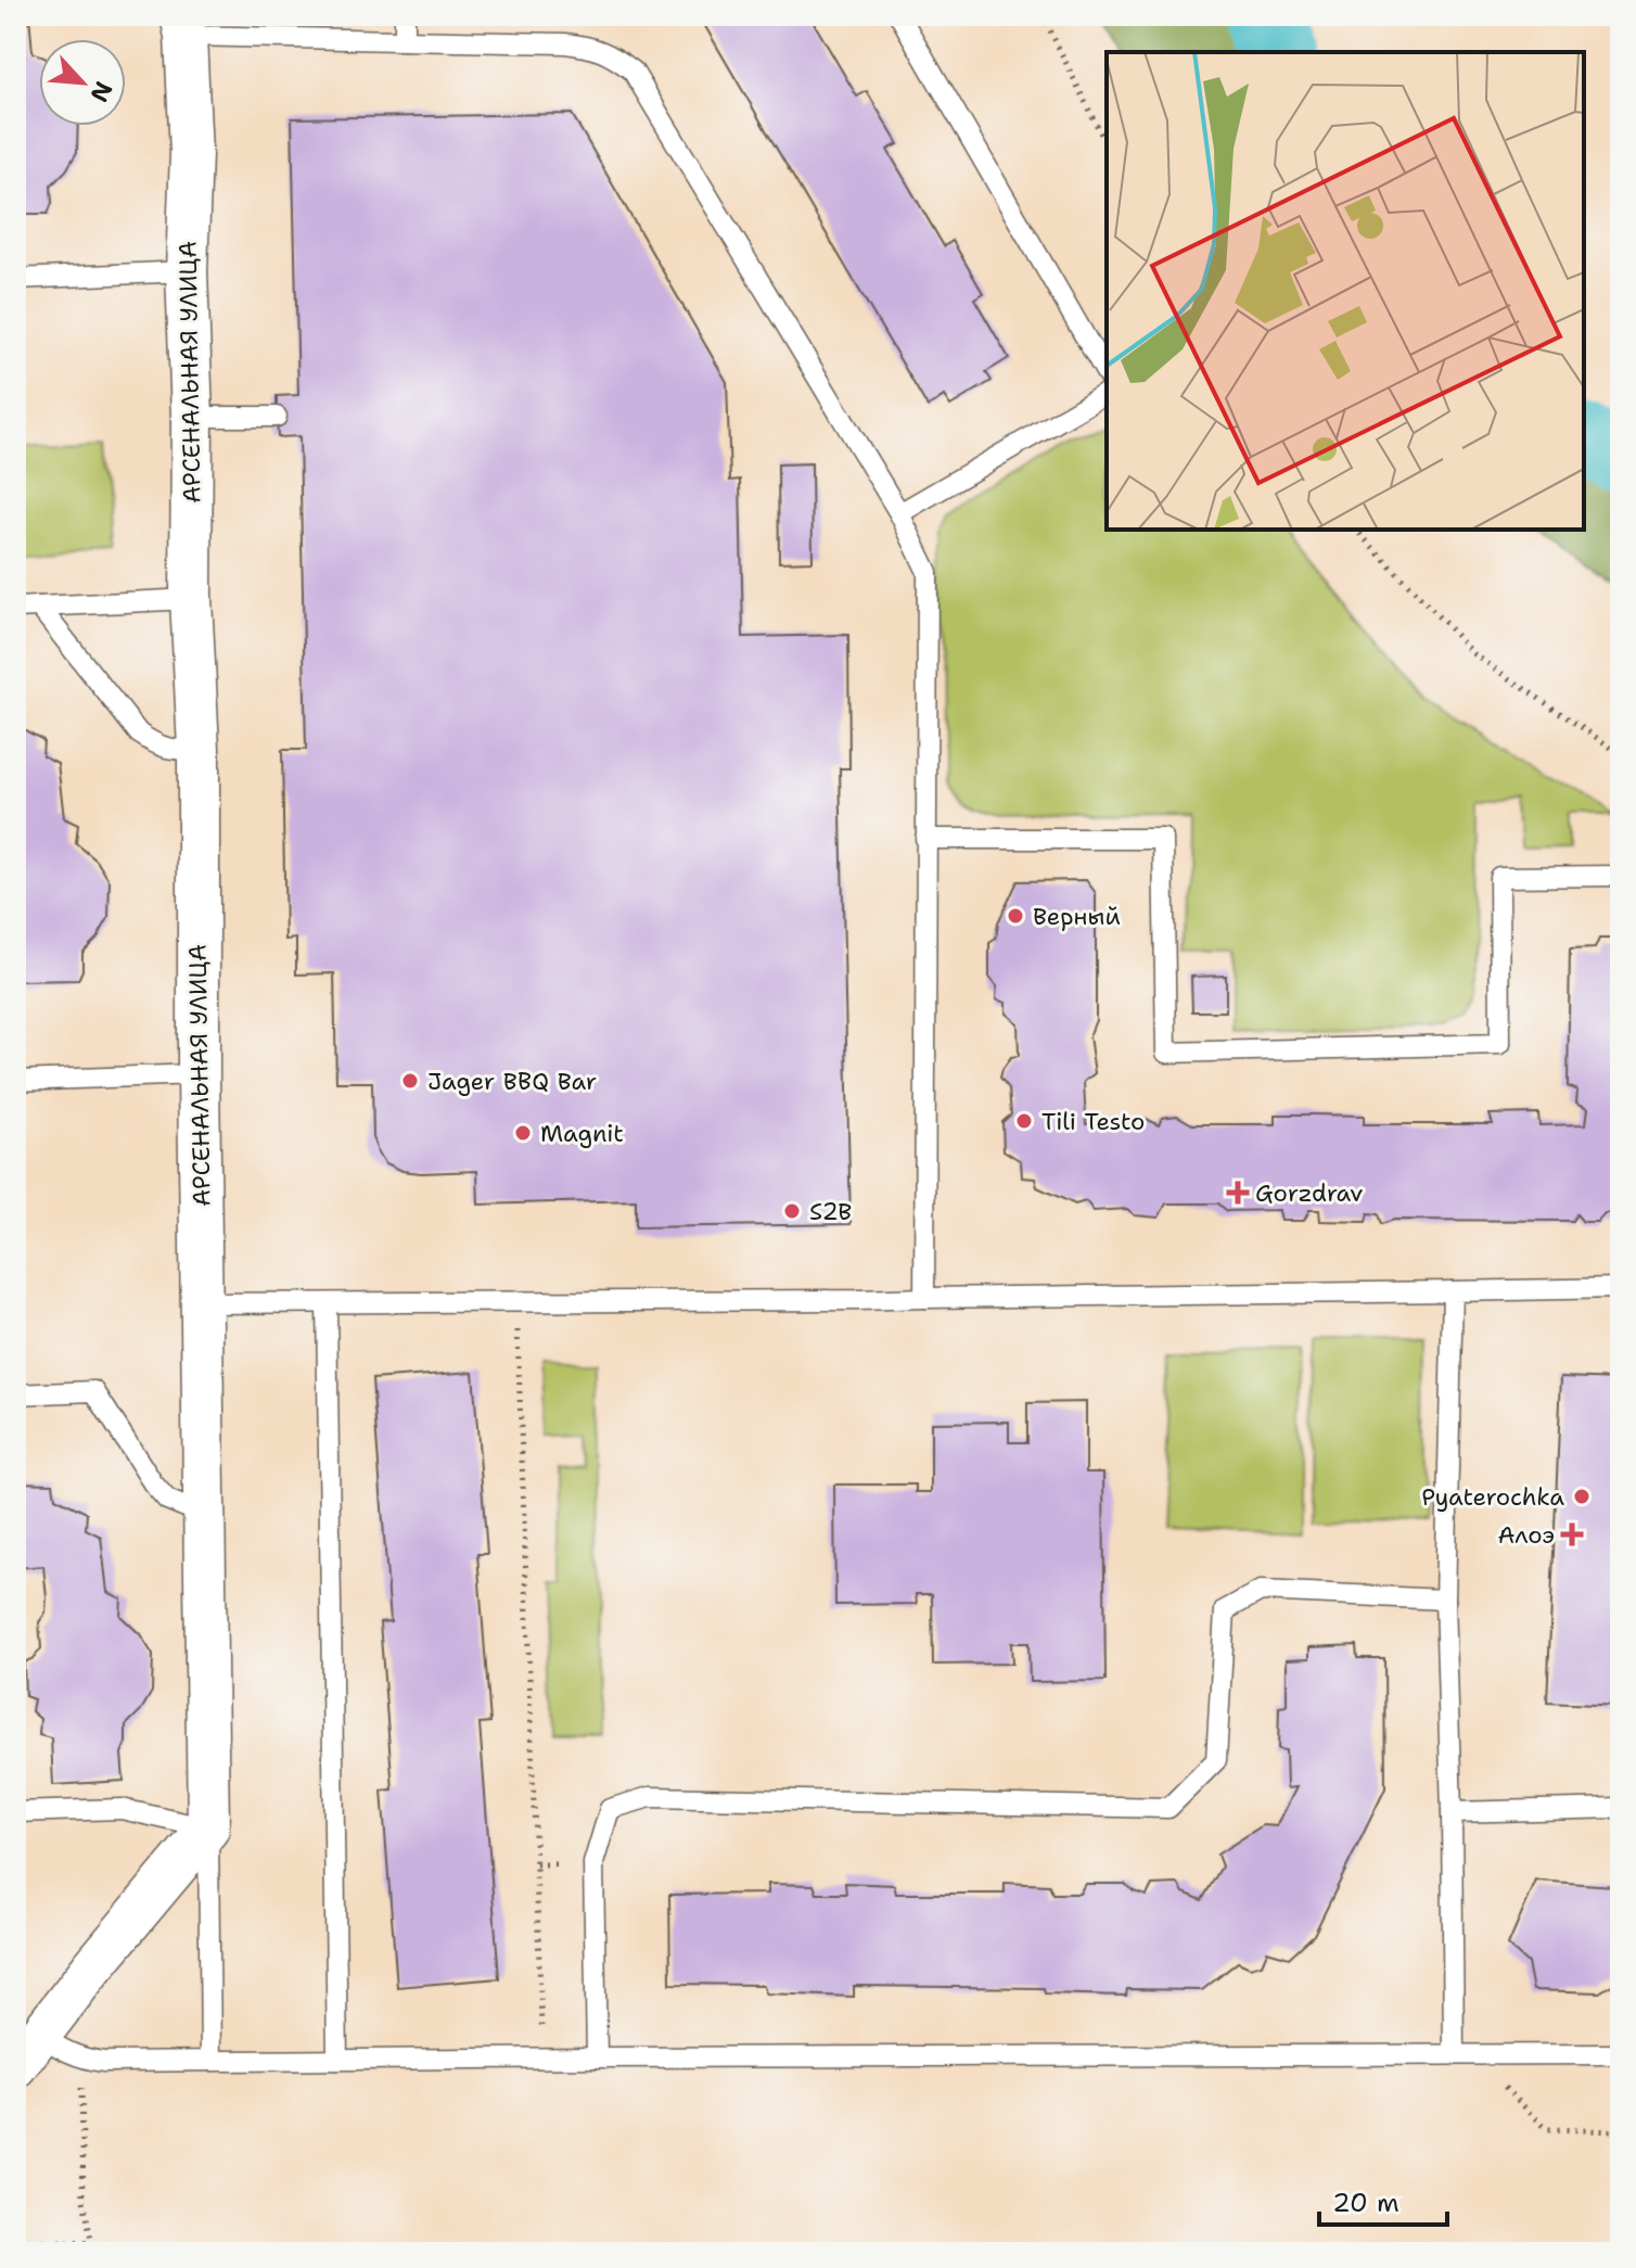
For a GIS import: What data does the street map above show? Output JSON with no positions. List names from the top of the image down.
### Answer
{
  "streets": {
    "street": ["АРСЕНАЛЬНАЯ УЛИЦА"]
  },
  "places": {
    "other": [
      "Верный",
      "Jager BBQ Bar",
      "Tili Testo",
      "Magnit",
      "S2B",
      "Pyaterochka"
    ],
    "health": ["Gorzdrav", "Алоэ"]
  },
  "scale_bar": "20 m",
  "north": "bottom right"
}
